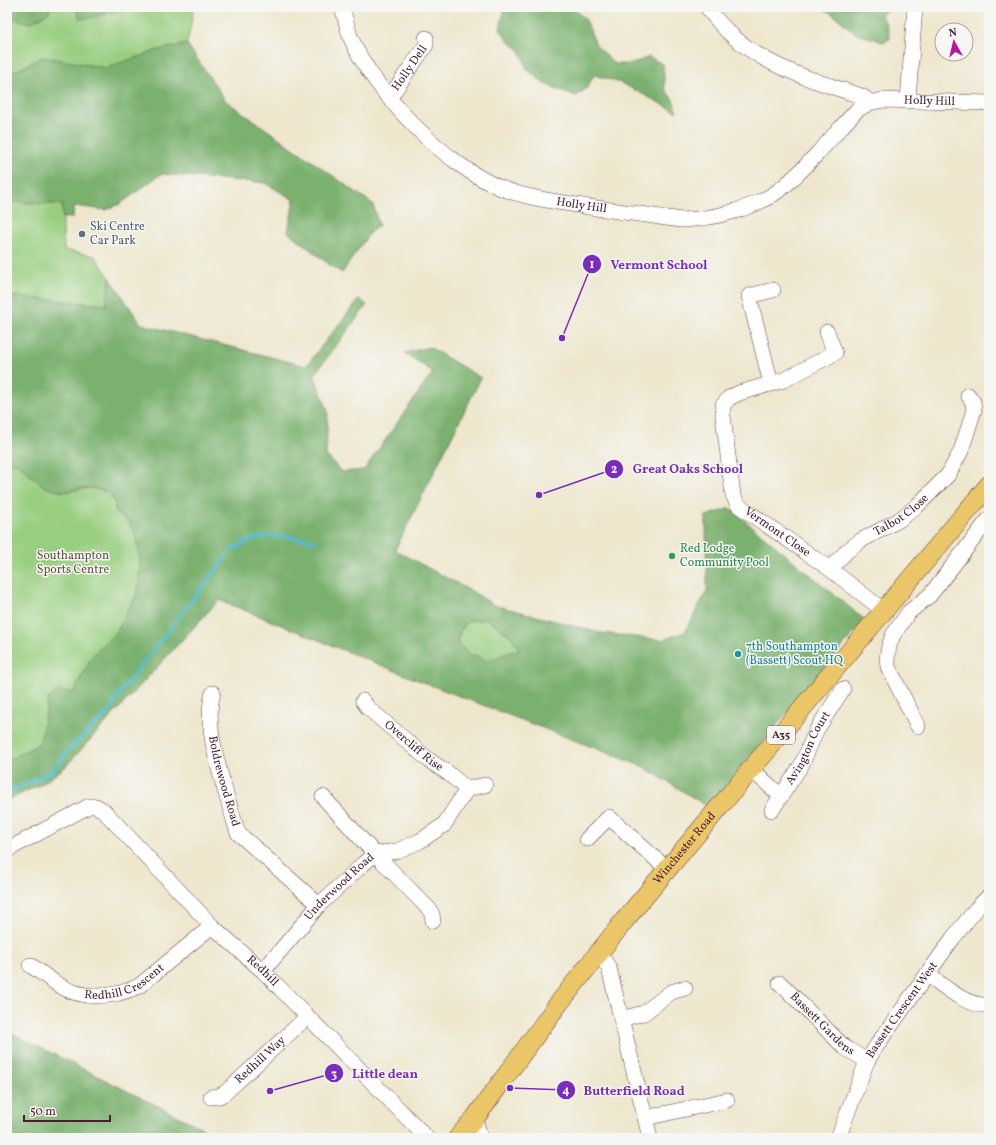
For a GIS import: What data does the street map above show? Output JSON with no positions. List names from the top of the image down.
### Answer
{
  "streets": {
    "main road": ["A35", "Winchester Road"],
    "street": [
      "Holly Dell",
      "Holly Hill",
      "Talbot Close",
      "Vermont Close",
      "Overcliff Rise",
      "Avington Court",
      "Boldrewood Road",
      "Underwood Road",
      "Redhill",
      "Redhill Crescent",
      "Bassett Crescent West",
      "Bassett Gardens",
      "Redhill Way"
    ]
  },
  "crossings": [
    ["Holly Dell", "Holly Hill"],
    ["Talbot Close", "Vermont Close"],
    ["Vermont Close", "Winchester Road"],
    ["Overcliff Rise", "Underwood Road"],
    ["Avington Court", "Winchester Road"],
    ["Boldrewood Road", "Underwood Road"],
    ["Underwood Road", "Redhill"],
    ["Redhill", "Redhill Crescent"],
    ["Redhill", "Redhill Way"],
    ["Bassett Crescent West", "Bassett Gardens"]
  ],
  "parks": ["Southampton Sports Centre"],
  "places": [
    "Ski Centre Car Park",
    "Vermont School",
    "Great Oaks School",
    "Red Lodge Community Pool",
    "7th Southampton (Bassett) Scout HQ",
    "Butterfield Road",
    "Little dean"
  ],
  "scale_bar": "50 m",
  "north": "top"
}
